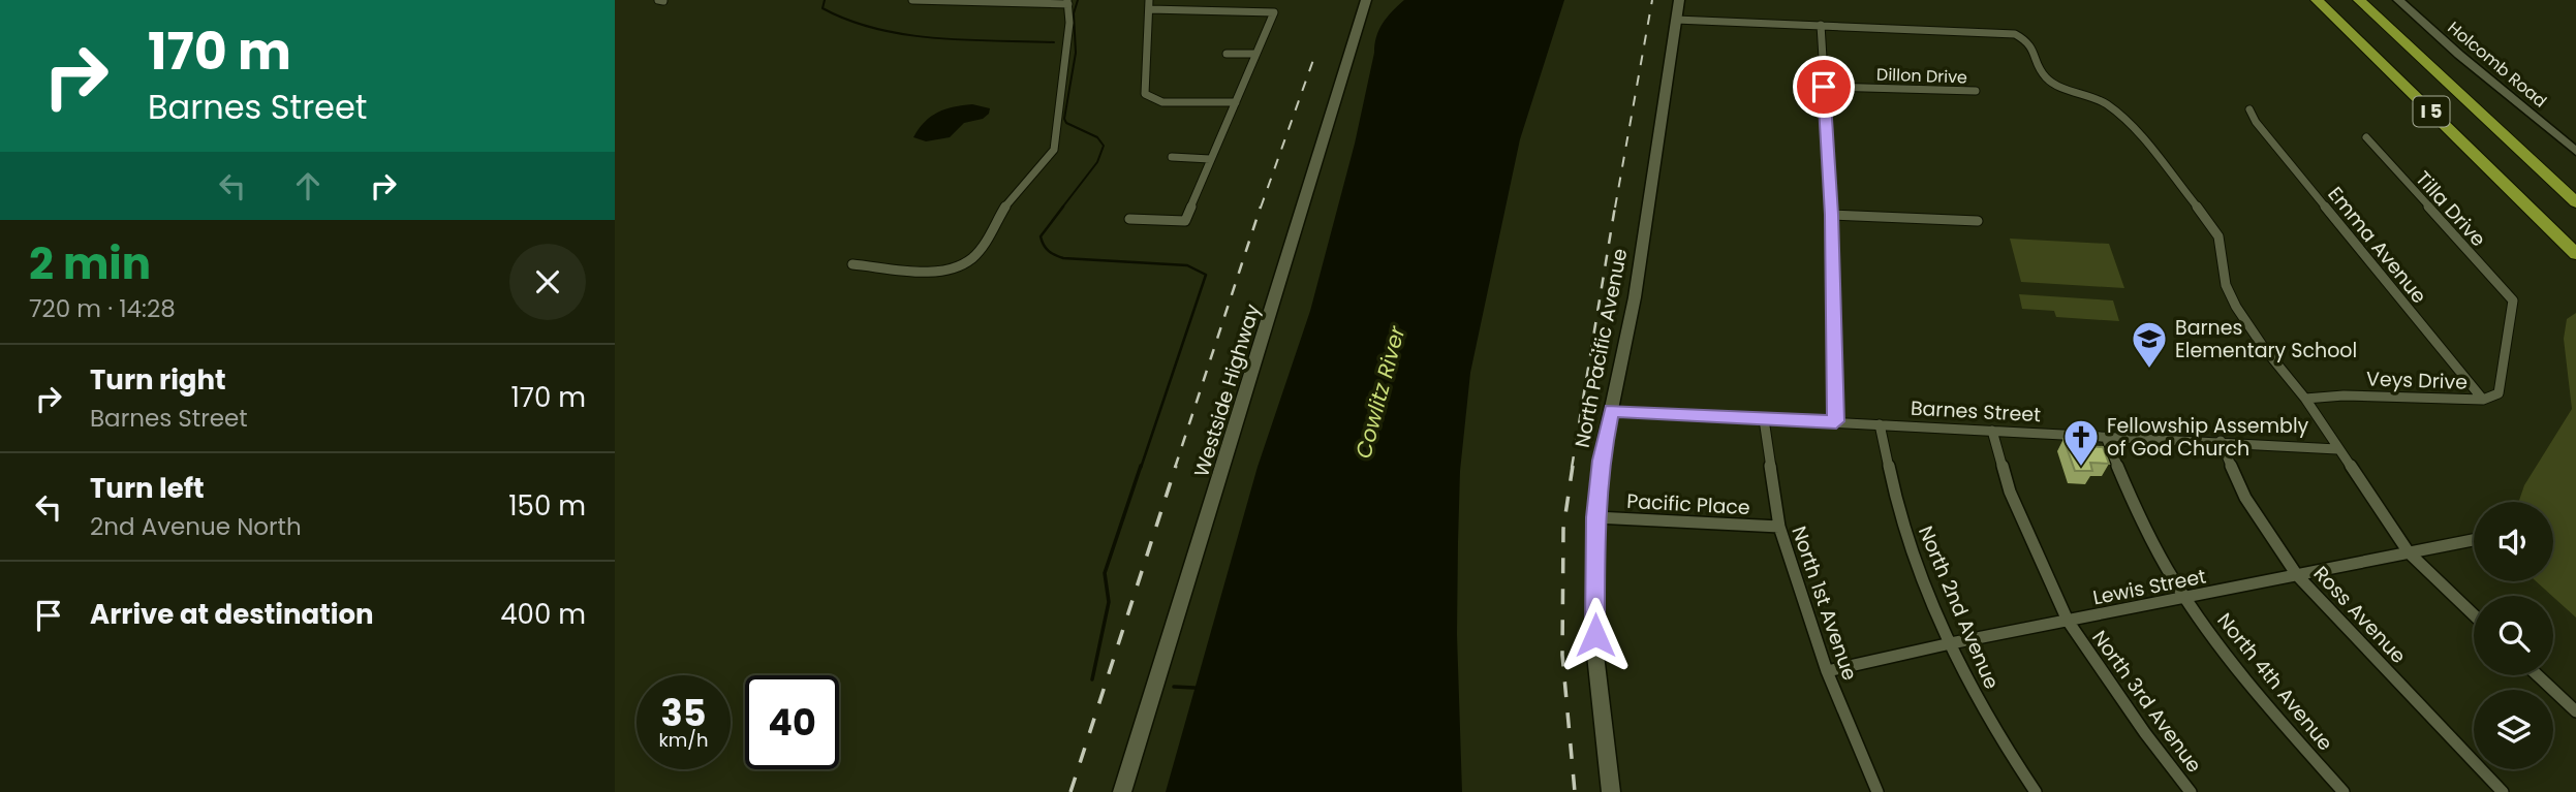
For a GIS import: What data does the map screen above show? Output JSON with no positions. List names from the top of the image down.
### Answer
{
  "streets": {
    "highway": ["I 5"],
    "street": [
      "Holcomb Road",
      "Dillon Drive",
      "Tilla Drive",
      "Emma Avenue",
      "North Pacific Avenue",
      "Veys Drive",
      "Westside Highway",
      "Barnes Street",
      "Pacific Place",
      "Lewis Street",
      "North 1st Avenue",
      "North 2nd Avenue",
      "Ross Avenue",
      "North 4th Avenue",
      "North 3rd Avenue"
    ]
  },
  "crossings": [
    ["Tilla Drive", "Veys Drive"],
    ["Emma Avenue", "Veys Drive"],
    ["North Pacific Avenue", "Barnes Street"],
    ["North Pacific Avenue", "Pacific Place"],
    ["Barnes Street", "North 1st Avenue"],
    ["Barnes Street", "North 2nd Avenue"],
    ["Barnes Street", "Ross Avenue"],
    ["Barnes Street", "North 4th Avenue"],
    ["Barnes Street", "North 3rd Avenue"],
    ["Pacific Place", "North 1st Avenue"],
    ["Lewis Street", "North 1st Avenue"],
    ["Lewis Street", "North 2nd Avenue"],
    ["Lewis Street", "Ross Avenue"],
    ["Lewis Street", "North 4th Avenue"],
    ["Lewis Street", "North 3rd Avenue"]
  ],
  "water": ["Cowlitz River"],
  "places": {
    "school or university": ["Barnes Elementary School"],
    "church": ["Fellowship Assembly of God Church"]
  },
  "page": {
    "turn": ["170 m", "Barnes Street"],
    "heading": ["2 min", "720 m · 14:28"],
    "list": [
      {
        "name": "Turn right",
        "note": "Barnes Street",
        "value": "170 m"
      },
      {
        "name": "Turn left",
        "note": "2nd Avenue North",
        "value": "150 m"
      },
      {
        "name": "Arrive at destination",
        "value": "400 m"
      }
    ],
    "speed": "35 km/h",
    "limit": "40"
  }
}
